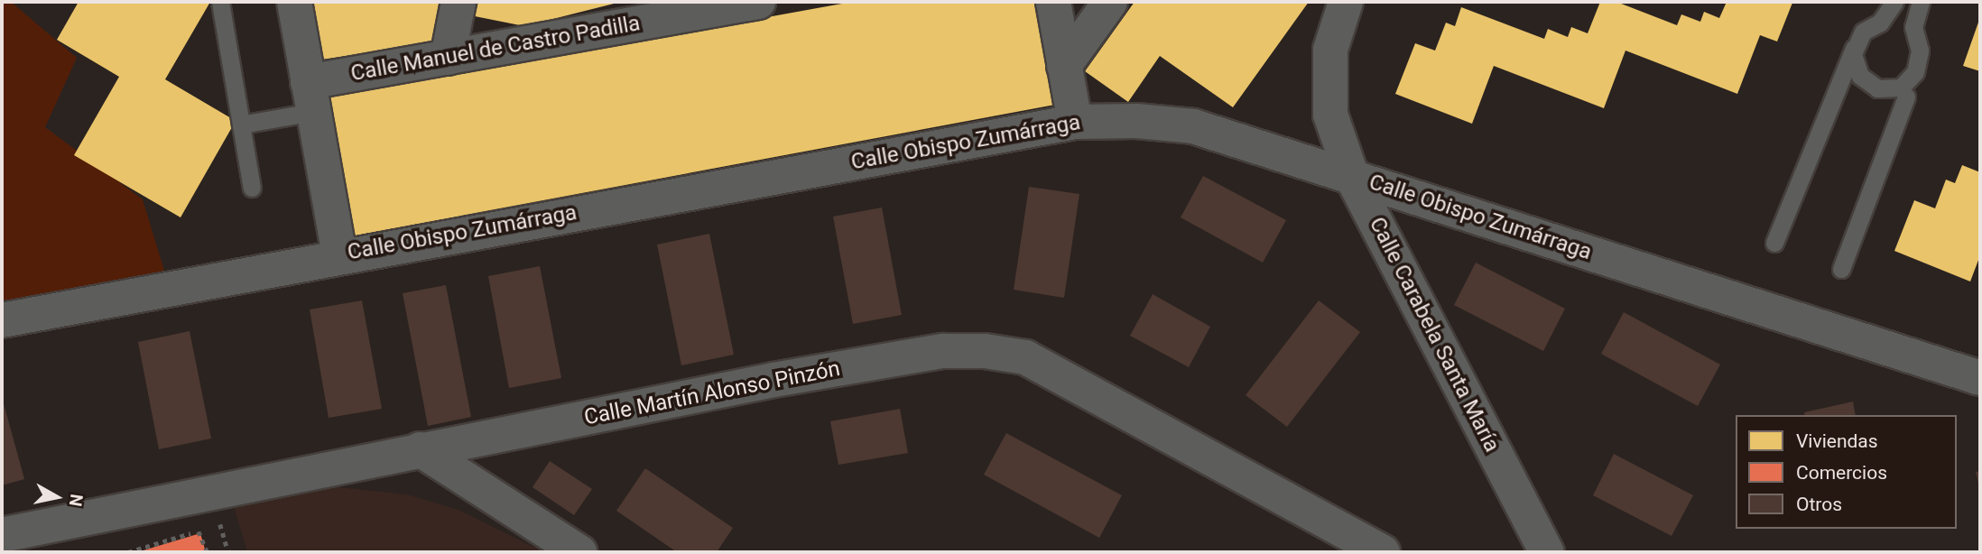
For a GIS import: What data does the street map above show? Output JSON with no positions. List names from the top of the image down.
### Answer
{
  "streets": {
    "street": [
      "Calle Manuel de Castro Padilla",
      "Calle Obispo Zumárraga",
      "Calle Carabela Santa María",
      "Calle Martín Alonso Pinzón"
    ]
  },
  "crossings": [
    ["Calle Obispo Zumárraga", "Calle Carabela Santa María"]
  ],
  "legend": ["Viviendas", "Comercios", "Otros"],
  "north": "right"
}
